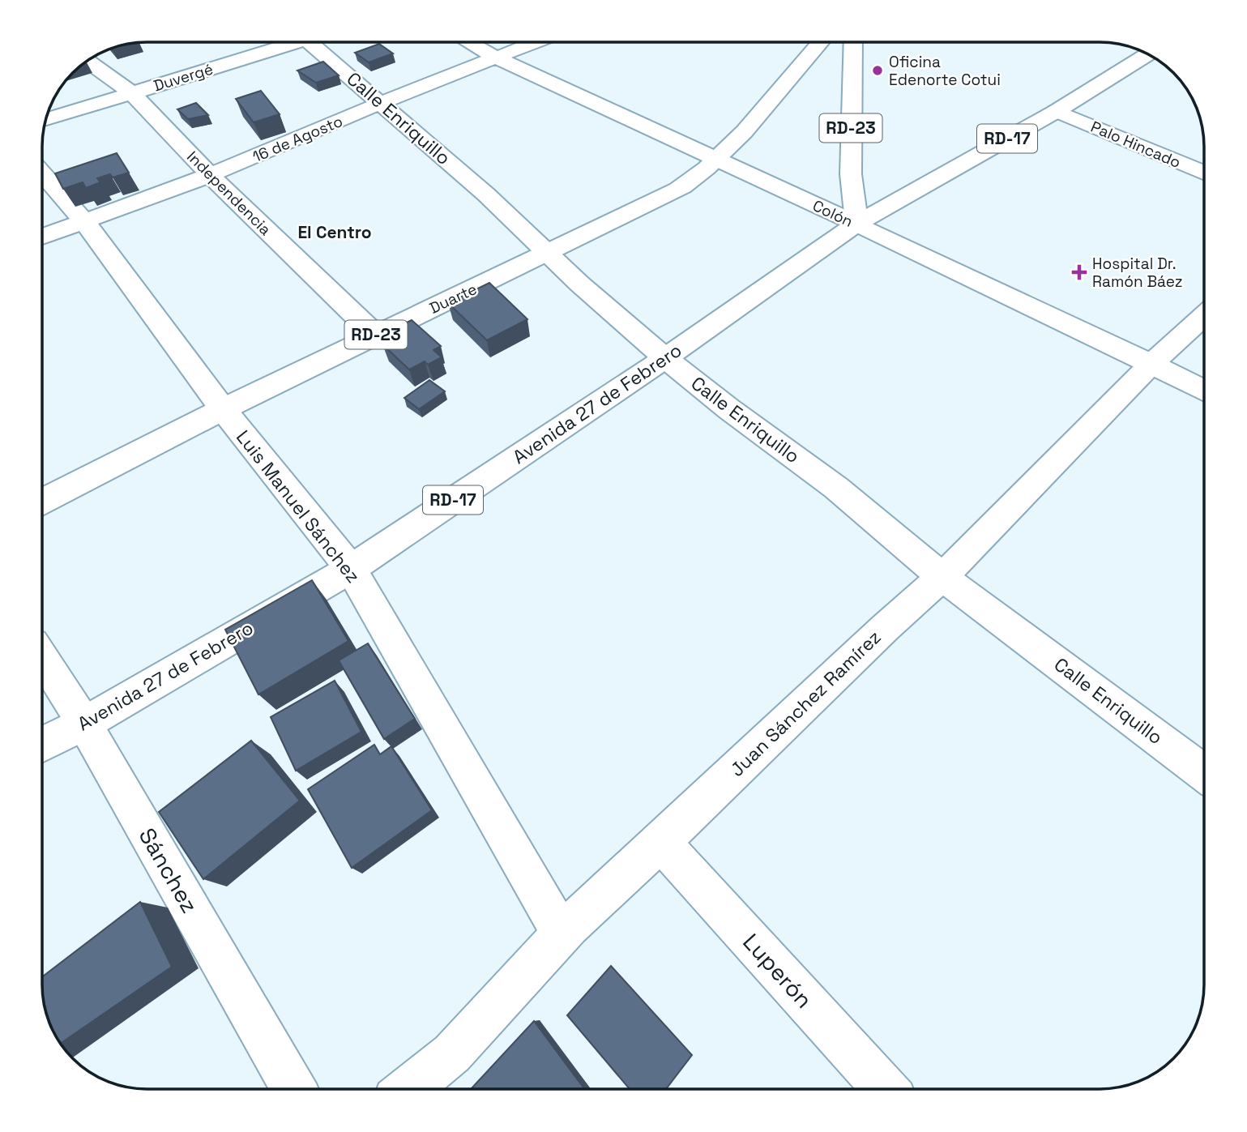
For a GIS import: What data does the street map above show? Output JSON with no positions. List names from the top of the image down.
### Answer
{
  "streets": {
    "street": [
      "Duvergé",
      "Calle Enriquillo",
      "RD-23",
      "16 de Agosto",
      "RD-17",
      "Palo Hincado",
      "Independencia",
      "Colón",
      "Duarte",
      "Avenida 27 de Febrero",
      "Luis Manuel Sánchez",
      "Juan Sánchez Ramírez",
      "Sánchez",
      "Luperón"
    ]
  },
  "crossings": [
    ["Duvergé", "Independencia"],
    ["Calle Enriquillo", "16 de Agosto"],
    ["Calle Enriquillo", "Duarte"],
    ["Calle Enriquillo", "Avenida 27 de Febrero"],
    ["Calle Enriquillo", "Juan Sánchez Ramírez"],
    ["RD-23", "Colón"],
    ["RD-23", "Avenida 27 de Febrero"],
    ["16 de Agosto", "Independencia"],
    ["16 de Agosto", "Colón"],
    ["16 de Agosto", "Luis Manuel Sánchez"],
    ["Palo Hincado", "Avenida 27 de Febrero"],
    ["Independencia", "Duarte"],
    ["Colón", "Duarte"],
    ["Colón", "Avenida 27 de Febrero"],
    ["Colón", "Juan Sánchez Ramírez"],
    ["Duarte", "Luis Manuel Sánchez"],
    ["Avenida 27 de Febrero", "Luis Manuel Sánchez"],
    ["Avenida 27 de Febrero", "Sánchez"],
    ["Luis Manuel Sánchez", "Juan Sánchez Ramírez"],
    ["Juan Sánchez Ramírez", "Luperón"]
  ],
  "districts": ["El Centro"],
  "places": {
    "other": ["Oficina Edenorte Cotui"],
    "health": ["Hospital Dr. Ramón Báez"]
  }
}
